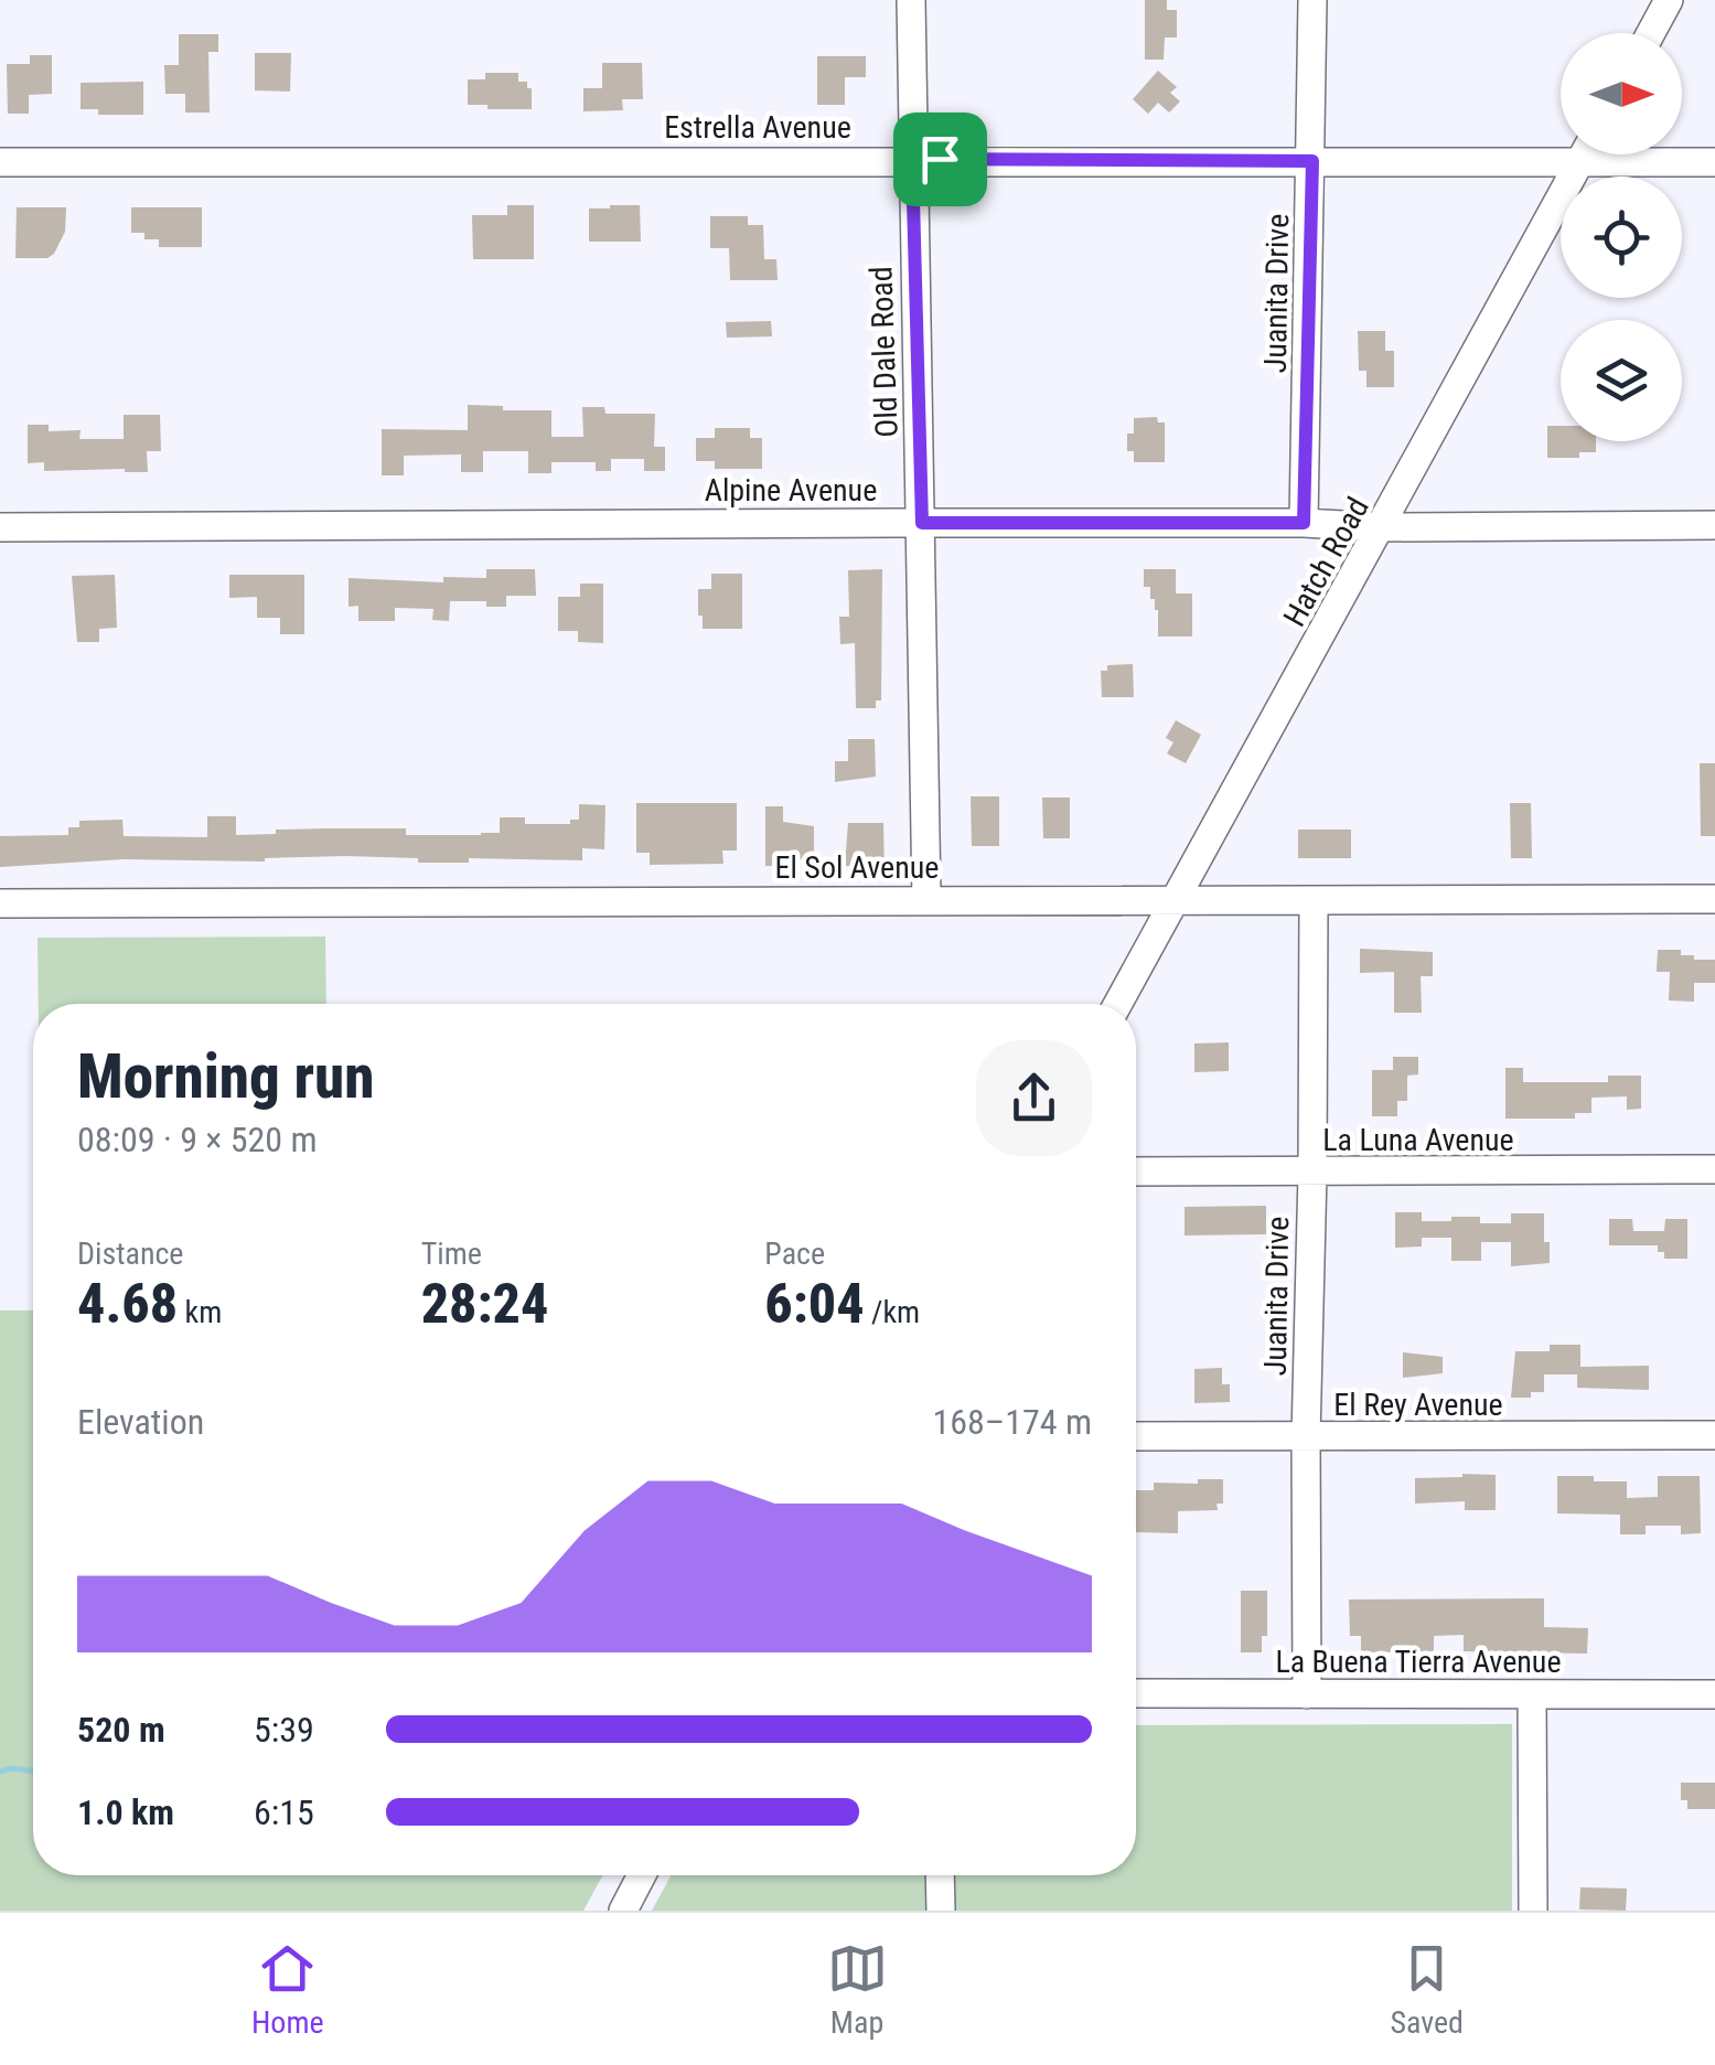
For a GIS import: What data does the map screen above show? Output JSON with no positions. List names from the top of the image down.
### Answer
{
  "streets": {
    "street": [
      "Estrella Avenue",
      "Juanita Drive",
      "Old Dale Road",
      "Alpine Avenue",
      "Hatch Road",
      "El Sol Avenue",
      "La Luna Avenue",
      "El Rey Avenue",
      "La Buena Tierra Avenue"
    ]
  },
  "crossings": [
    ["Estrella Avenue", "Juanita Drive"],
    ["Estrella Avenue", "Old Dale Road"],
    ["Estrella Avenue", "Hatch Road"],
    ["Juanita Drive", "Alpine Avenue"],
    ["Juanita Drive", "El Sol Avenue"],
    ["Juanita Drive", "La Luna Avenue"],
    ["Juanita Drive", "El Rey Avenue"],
    ["Juanita Drive", "La Buena Tierra Avenue"],
    ["Old Dale Road", "Alpine Avenue"],
    ["Old Dale Road", "El Sol Avenue"],
    ["Alpine Avenue", "Hatch Road"],
    ["Hatch Road", "El Sol Avenue"]
  ],
  "north": "right",
  "page": {
    "heading": ["Morning run", "08:09 · 9 × 520 m"],
    "stats": [
      ["Distance", "4.68 km"],
      ["Time", "28:24"],
      ["Pace", "6:04 /km"]
    ],
    "chart": ["Elevation", "168–174 m"],
    "list": [
      {
        "name": "520 m",
        "note": "5:39"
      },
      {
        "name": "1.0 km",
        "note": "6:15"
      }
    ],
    "tabs": ["Home", "Map", "Saved"]
  }
}
